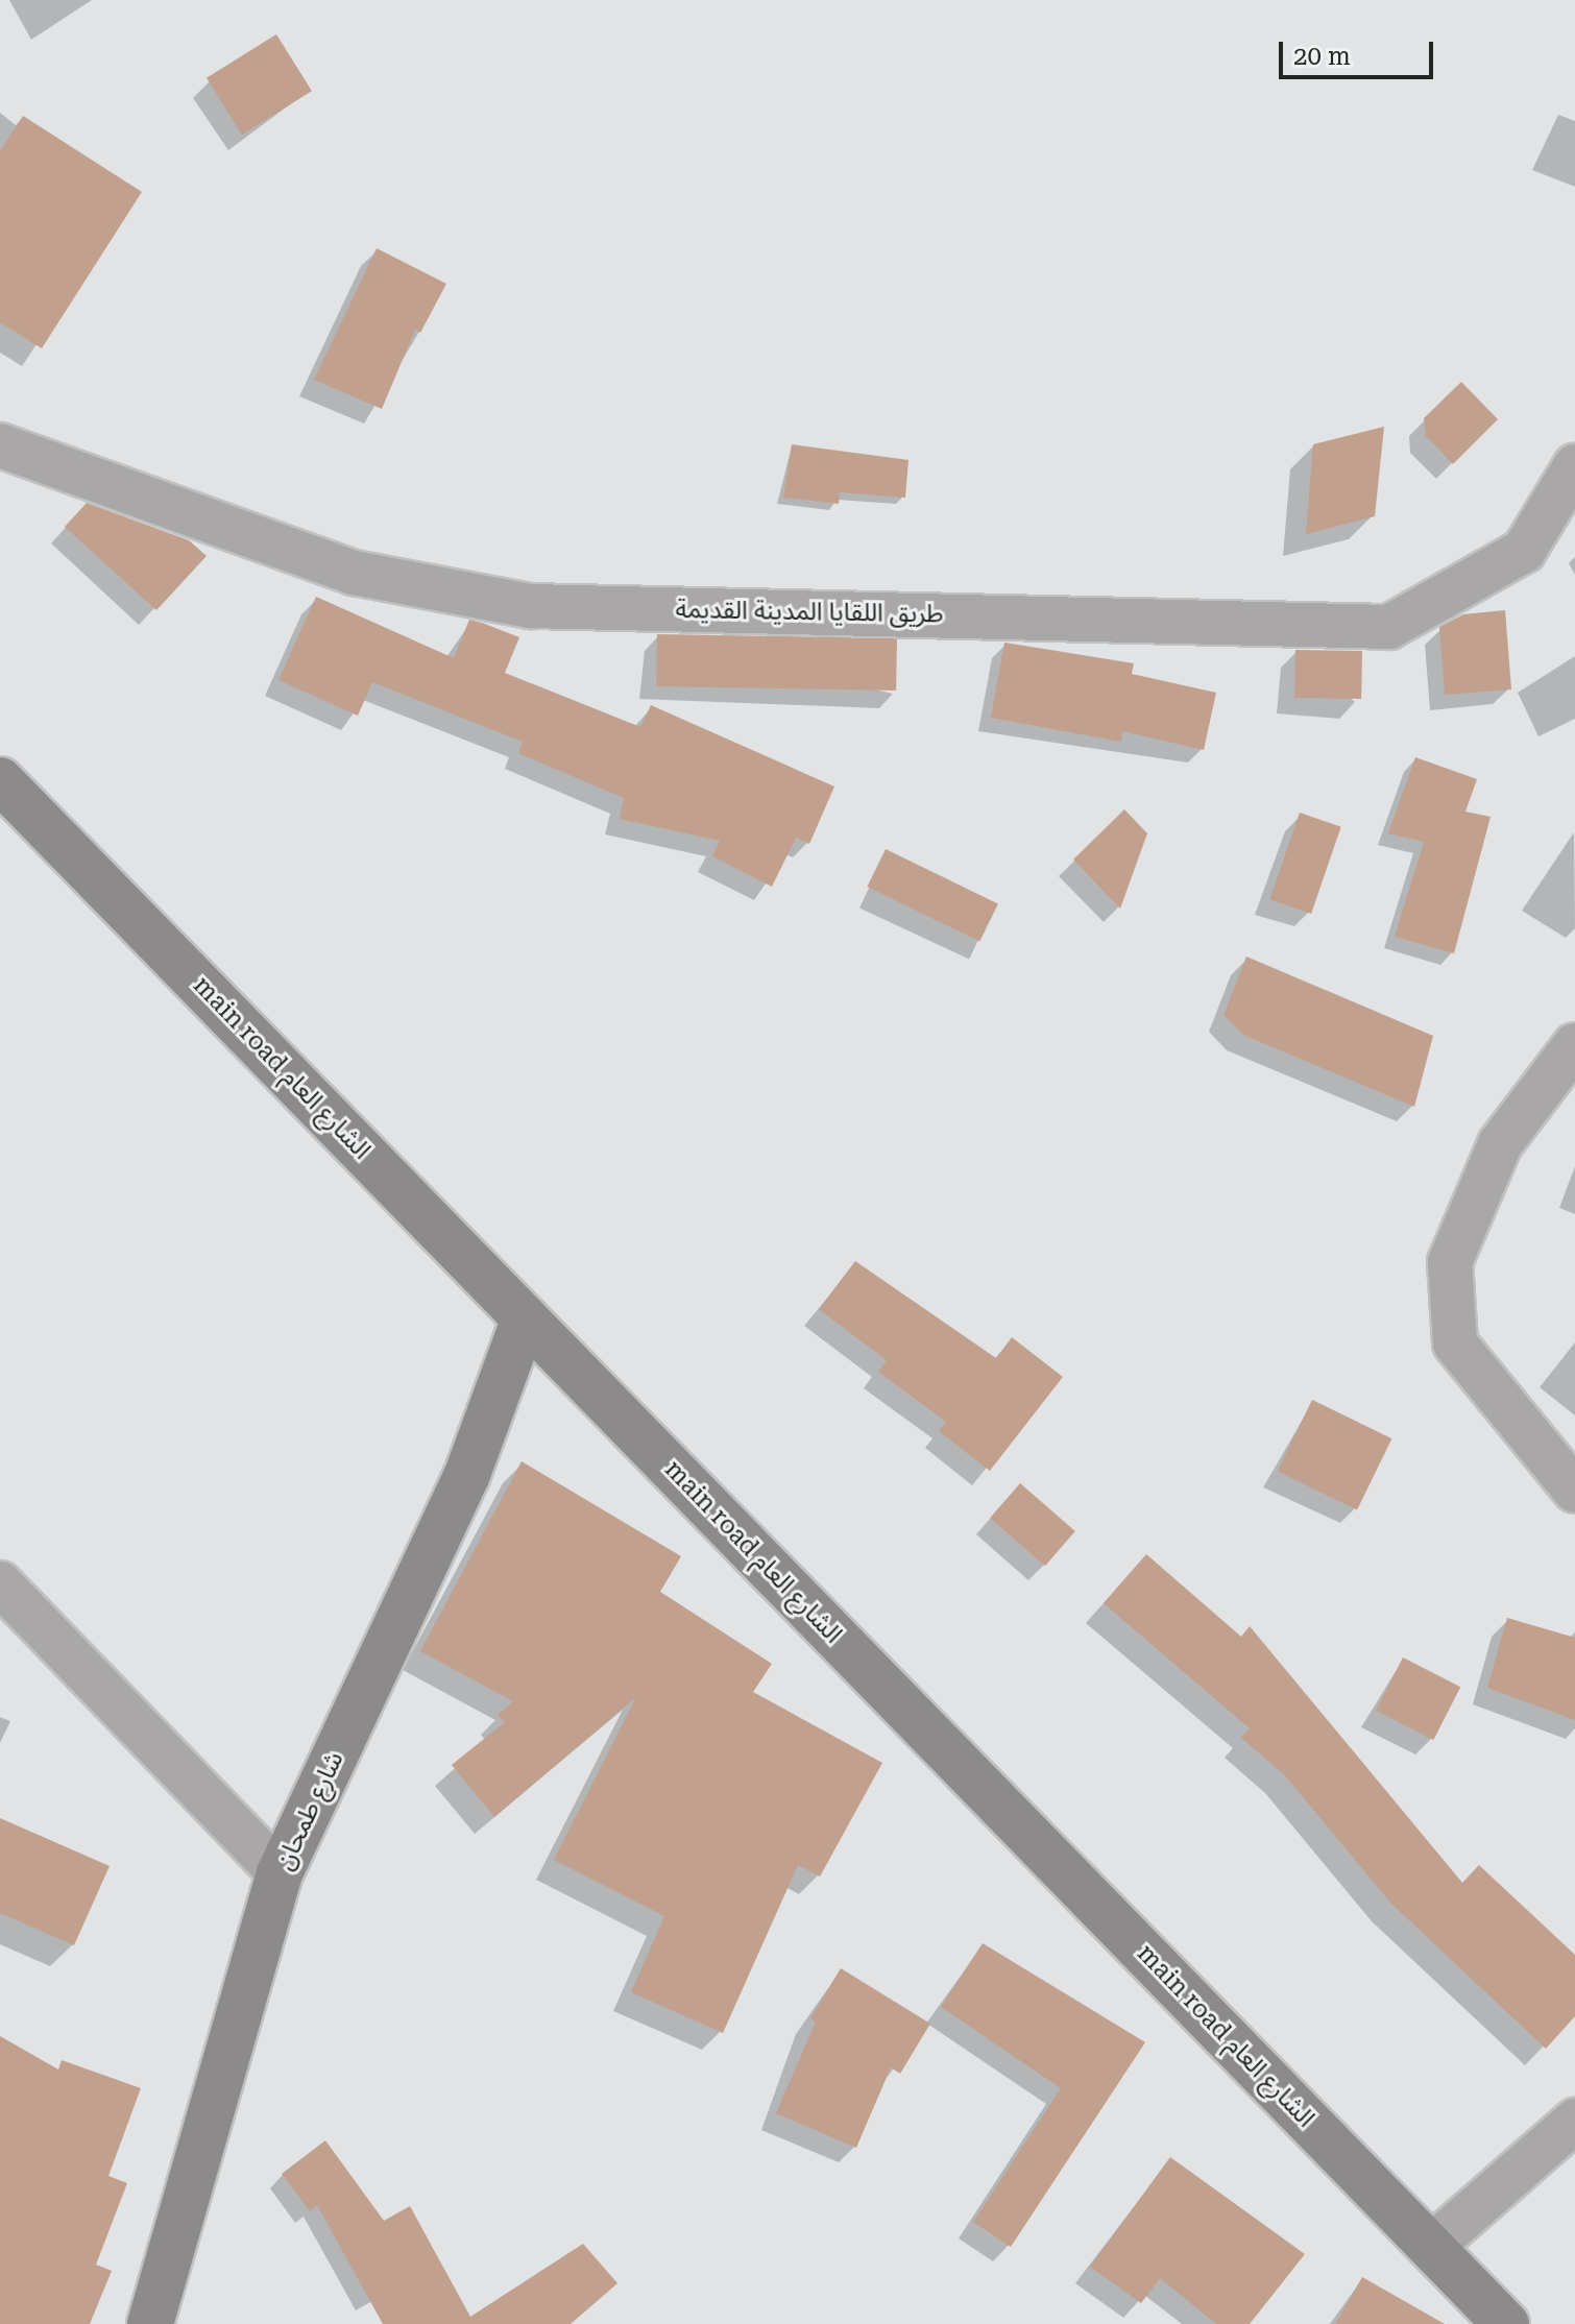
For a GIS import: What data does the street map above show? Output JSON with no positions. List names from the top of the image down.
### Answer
{
  "streets": {
    "main road": ["main road الشارع العام", "شارع طمحان"],
    "street": ["طريق اللقايا المدينة القديمة"]
  },
  "crossings": [
    ["main road الشارع العام", "شارع طمحان"]
  ],
  "scale_bar": "20 m"
}
